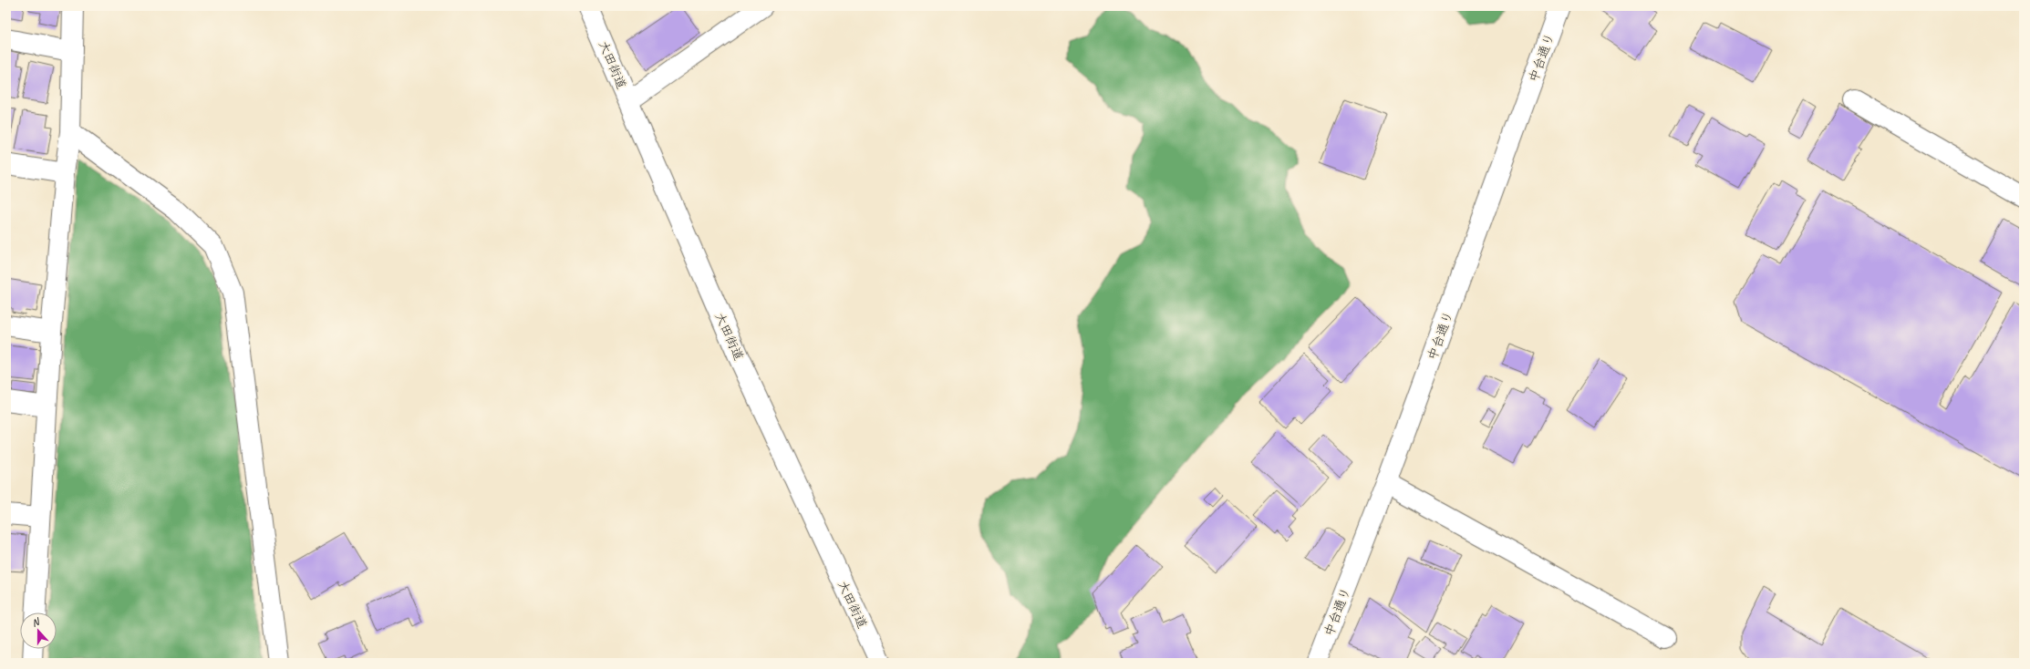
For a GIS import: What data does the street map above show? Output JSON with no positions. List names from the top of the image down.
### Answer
{
  "streets": {
    "street": ["中台通り", "大田街道"]
  },
  "north": "top"
}
